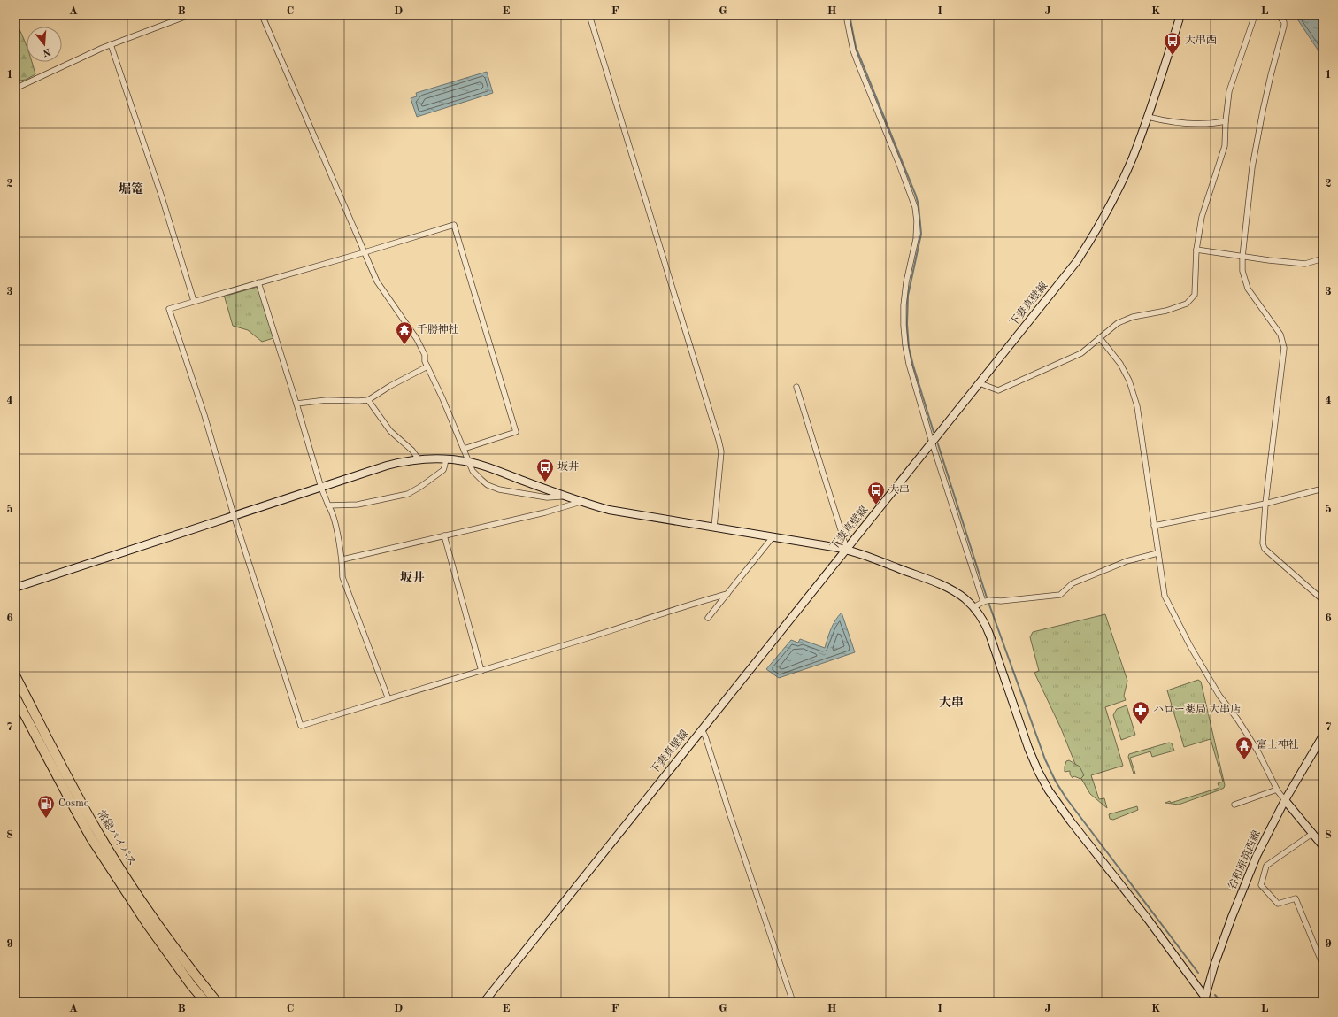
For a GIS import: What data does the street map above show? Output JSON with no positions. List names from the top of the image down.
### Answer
{
  "streets": {
    "highway": ["常総バイパス"],
    "main road": ["下妻真壁線", "谷和原筑西線"]
  },
  "districts": ["堀篭", "坂井", "大串"],
  "places": {
    "bus stop": ["大串西", "坂井", "大串"],
    "temple": ["千勝神社", "富士神社"],
    "pharmacy": ["ハロー薬局 大串店"],
    "fuel station": ["Cosmo"]
  },
  "north": "bottom",
  "grid": {
    "columns": [
      "A",
      "B",
      "C",
      "D",
      "E",
      "F",
      "G",
      "H",
      "I",
      "J",
      "K",
      "L"
    ],
    "rows": [
      "1",
      "2",
      "3",
      "4",
      "5",
      "6",
      "7",
      "8",
      "9"
    ]
  }
}
